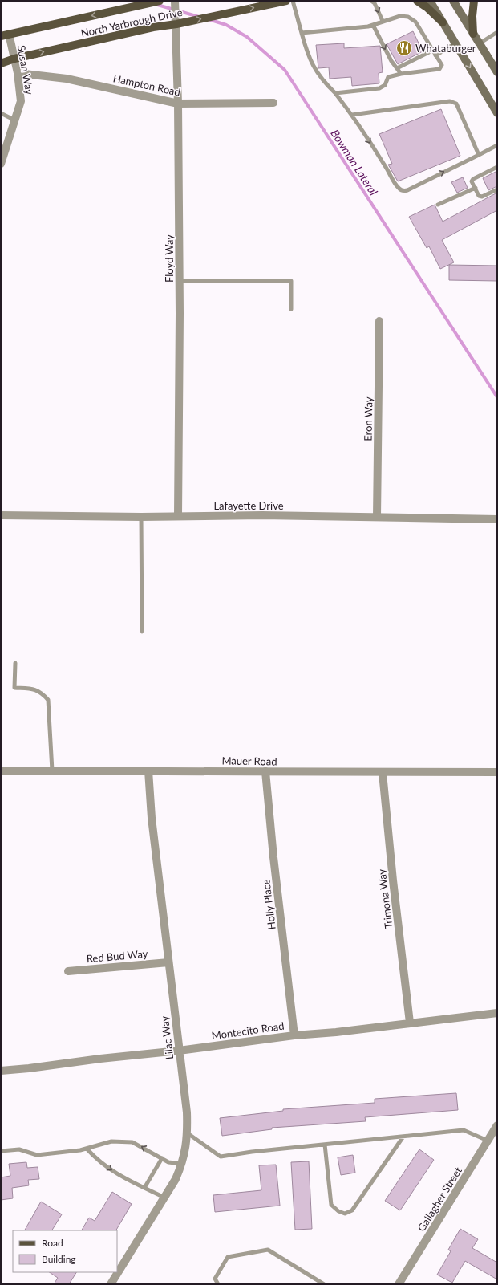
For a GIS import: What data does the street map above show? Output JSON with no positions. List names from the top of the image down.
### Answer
{
  "streets": {
    "main road": ["North Yarbrough Drive"],
    "street": [
      "Susan Way",
      "Hampton Road",
      "Floyd Way",
      "Eron Way",
      "Lafayette Drive",
      "Mauer Road",
      "Trimona Way",
      "Holly Place",
      "Red Bud Way",
      "Montecito Road",
      "Lilac Way",
      "Gallagher Street"
    ]
  },
  "crossings": [
    ["North Yarbrough Drive", "Susan Way"],
    ["North Yarbrough Drive", "Floyd Way"],
    ["Susan Way", "Hampton Road"],
    ["Hampton Road", "Floyd Way"],
    ["Floyd Way", "Lafayette Drive"],
    ["Eron Way", "Lafayette Drive"],
    ["Mauer Road", "Trimona Way"],
    ["Mauer Road", "Holly Place"],
    ["Mauer Road", "Lilac Way"],
    ["Trimona Way", "Montecito Road"],
    ["Holly Place", "Montecito Road"],
    ["Red Bud Way", "Lilac Way"],
    ["Montecito Road", "Lilac Way"]
  ],
  "water": ["Bowman Lateral"],
  "places": {
    "restaurant": ["Whataburger"]
  },
  "legend": ["Road", "Building"]
}
